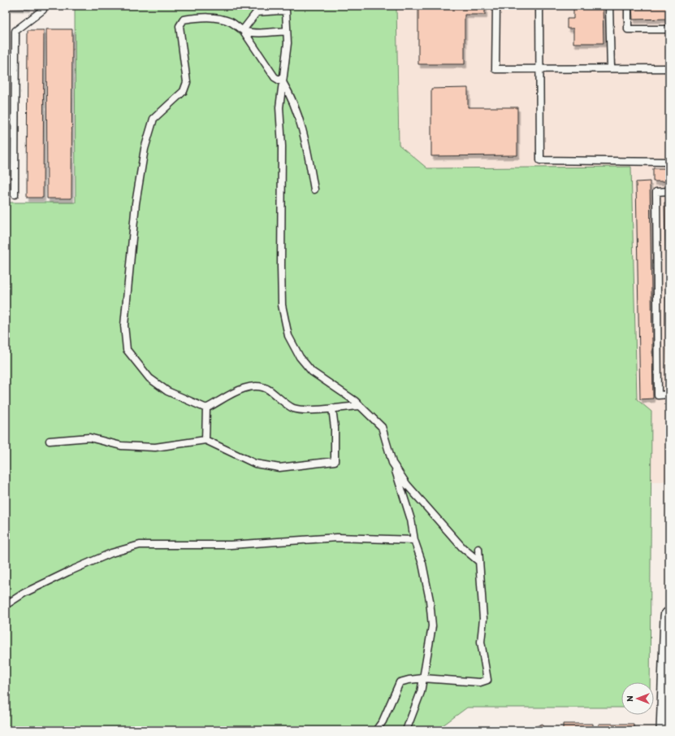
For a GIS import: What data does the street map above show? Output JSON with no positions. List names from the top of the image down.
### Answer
{
  "north": "left"
}
